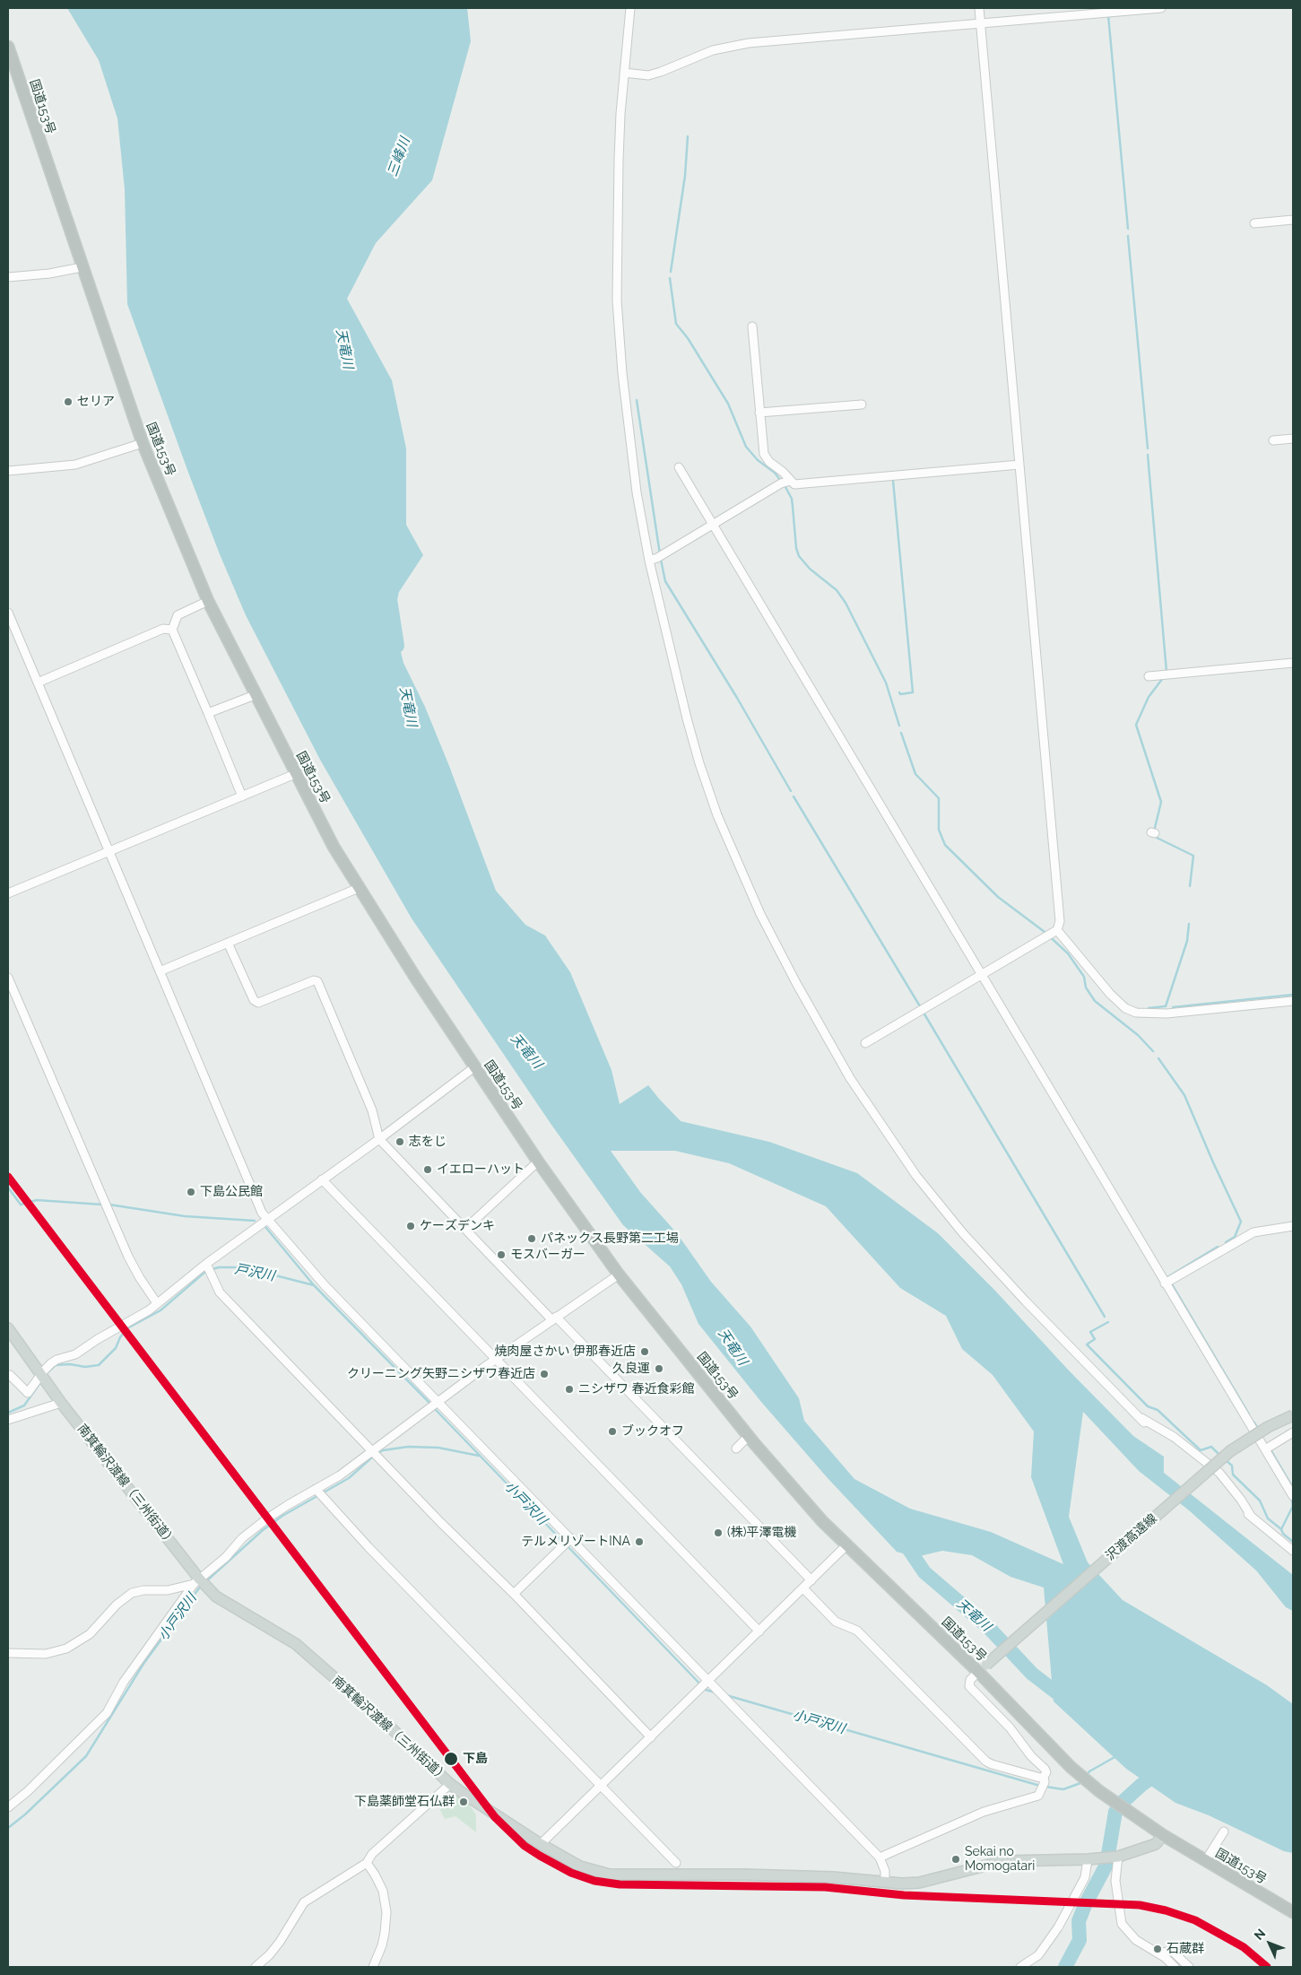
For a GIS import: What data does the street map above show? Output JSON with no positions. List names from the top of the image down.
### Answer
{
  "streets": {
    "highway": ["国道153号"],
    "main road": ["南箕輪沢渡線（三州街道）", "沢渡高遠線"]
  },
  "crossings": [
    ["国道153号", "南箕輪沢渡線（三州街道）"],
    ["国道153号", "沢渡高遠線"]
  ],
  "water": [
    "三峰川",
    "天竜川",
    "戸沢川",
    "小戸沢川"
  ],
  "places": [
    "セリア",
    "志をじ",
    "イエローハット",
    "下島公民館",
    "ケーズデンキ",
    "パネックス長野第二工場",
    "モスバーガー",
    "焼肉屋さかい 伊那春近店",
    "久良運",
    "クリーニング矢野ニシザワ春近店",
    "ニシザワ 春近食彩館",
    "ブックオフ",
    "(株)平澤電機",
    "テルメリゾートINA",
    "下島",
    "下島薬師堂石仏群",
    "Sekai no Momogatari",
    "石蔵群"
  ],
  "north": "top left"
}
